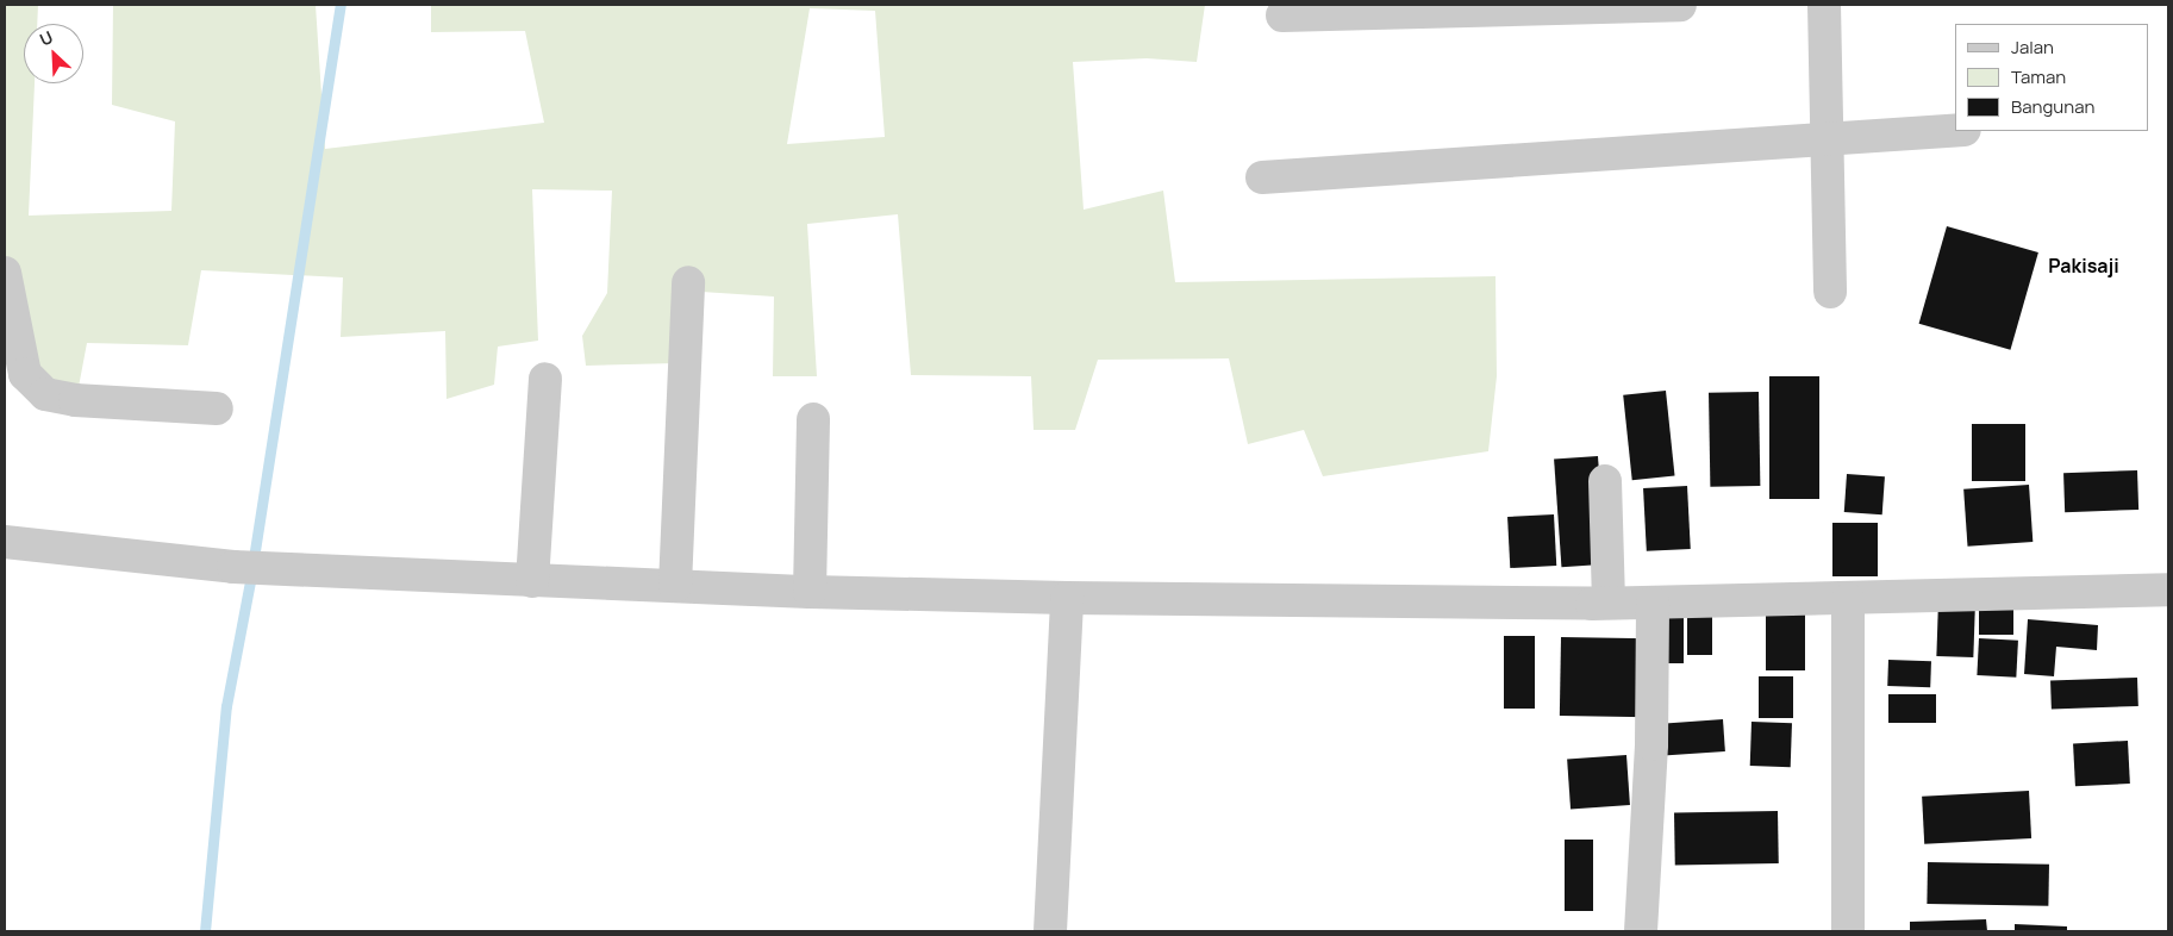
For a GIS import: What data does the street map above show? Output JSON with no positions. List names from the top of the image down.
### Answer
{
  "districts": ["Pakisaji"],
  "legend": ["Jalan", "Taman", "Bangunan"],
  "north": "top left"
}
